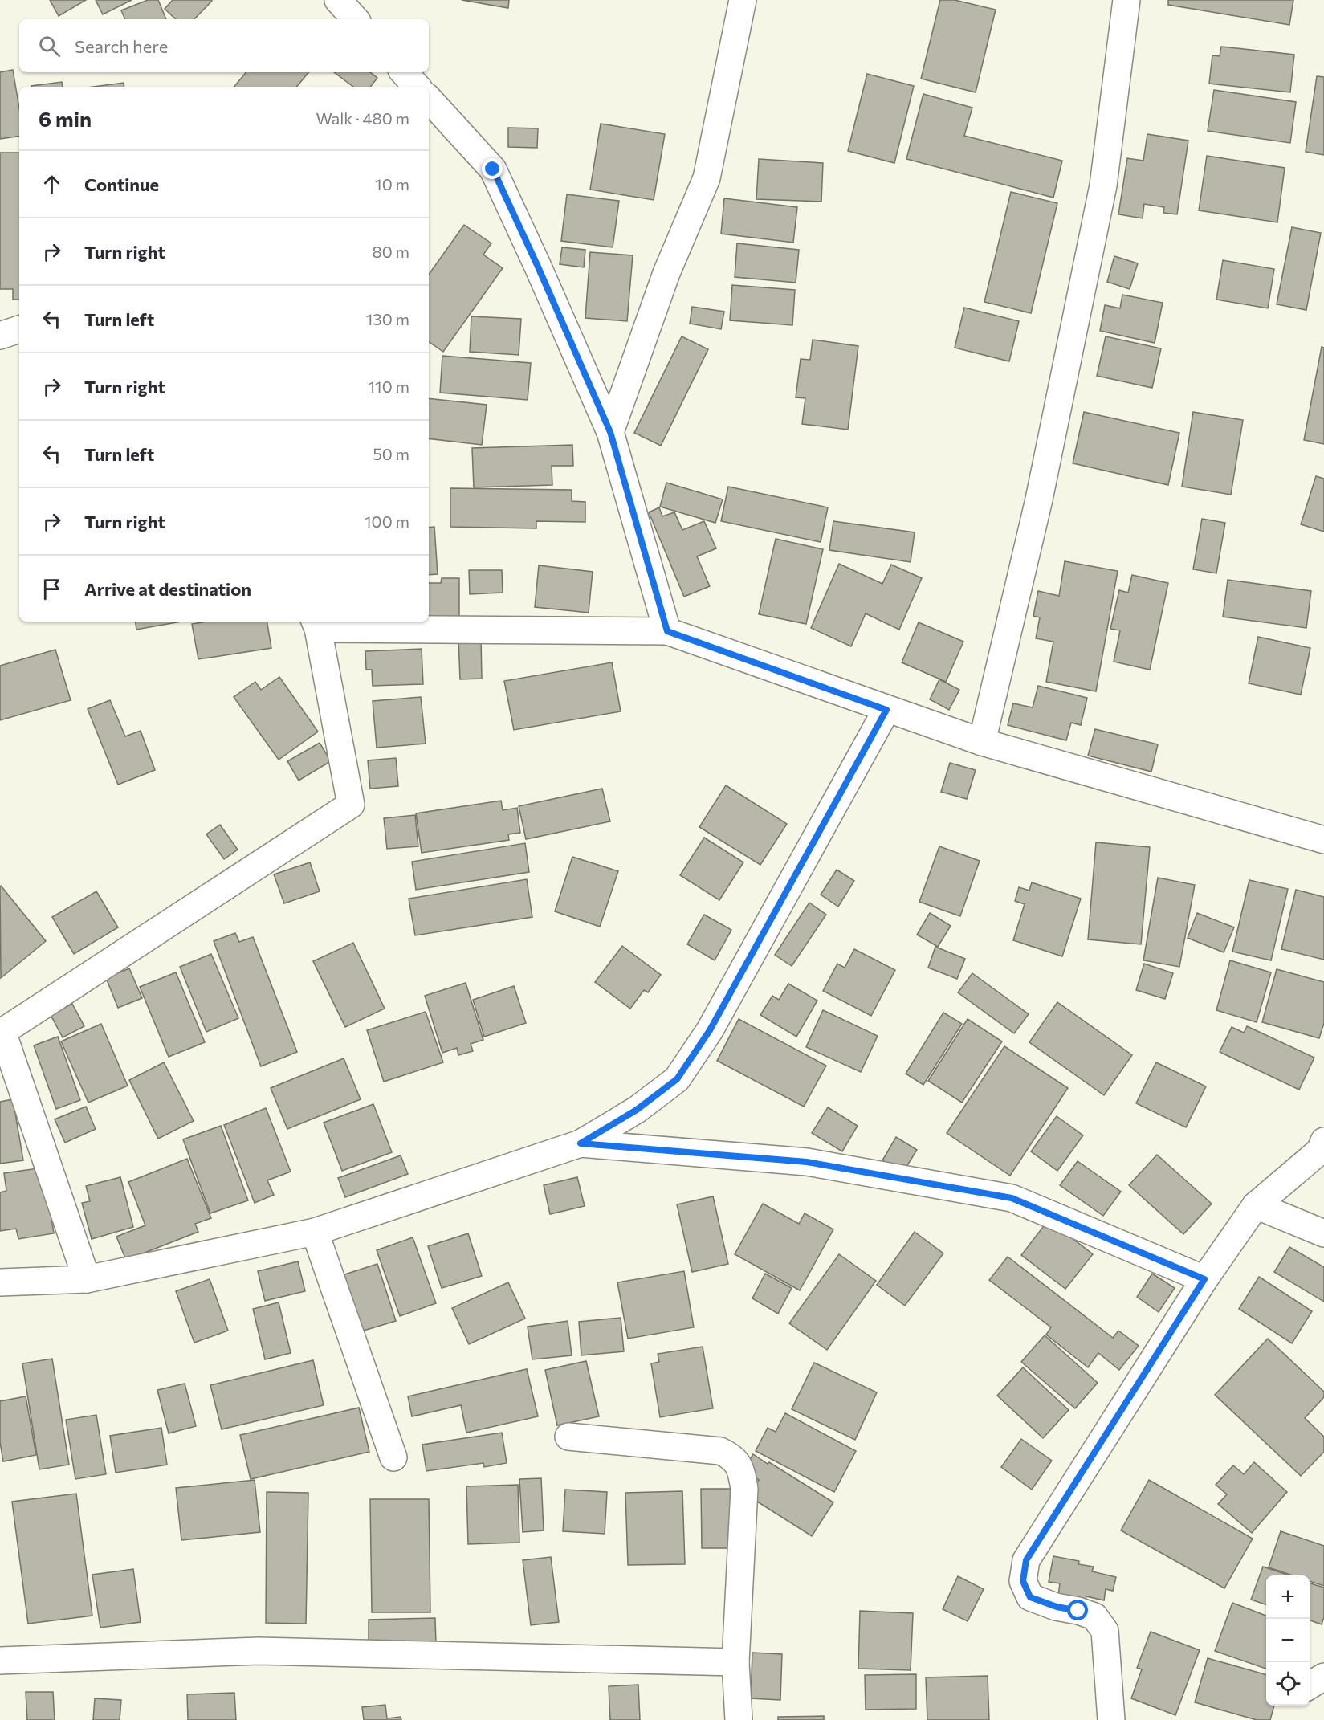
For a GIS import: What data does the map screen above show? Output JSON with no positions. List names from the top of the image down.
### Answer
{
  "page": {
    "search": "Search here",
    "heading": ["6 min", "Walk · 480 m"],
    "list": [
      ["Continue", "10 m"],
      ["Turn right", "80 m"],
      ["Turn left", "130 m"],
      ["Turn right", "110 m"],
      ["Turn left", "50 m"],
      ["Turn right", "100 m"],
      "Arrive at destination"
    ],
    "map_buttons": ["+", "−"]
  }
}
